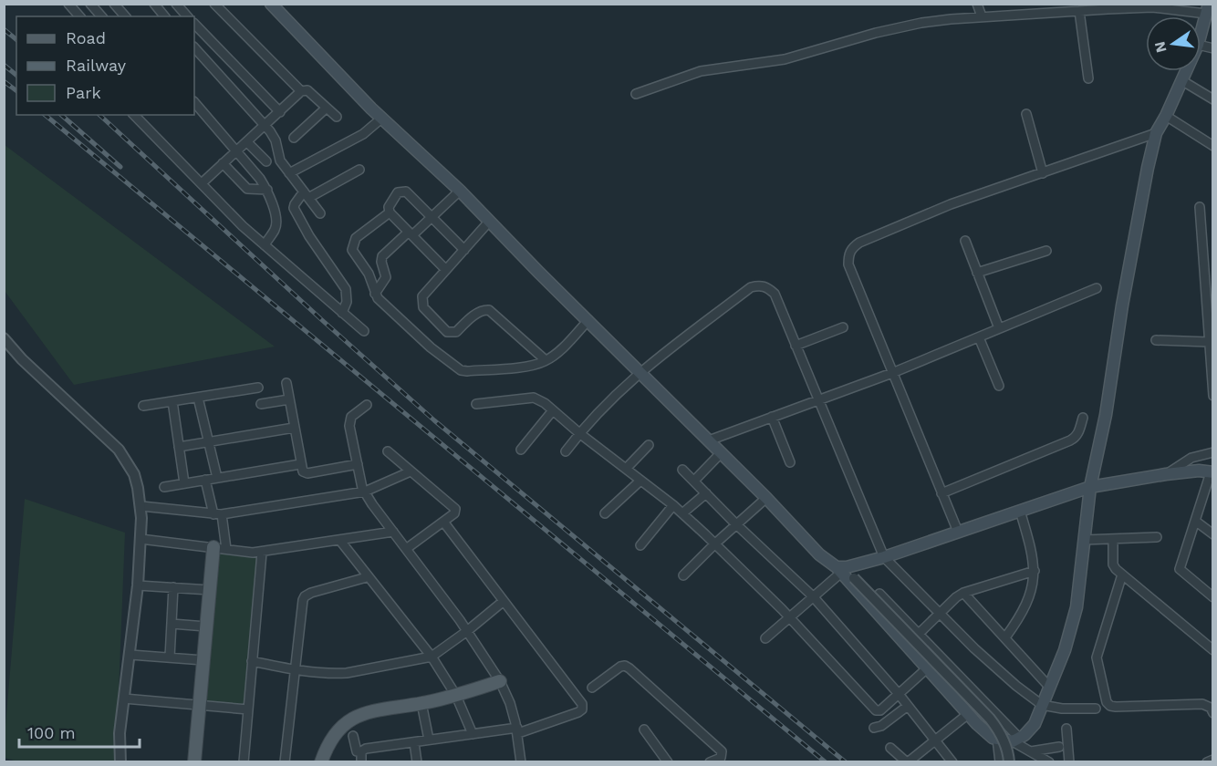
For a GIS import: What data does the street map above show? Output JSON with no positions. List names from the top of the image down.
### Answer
{
  "legend": ["Road", "Railway", "Park"],
  "scale_bar": "100 m",
  "north": "left"
}
